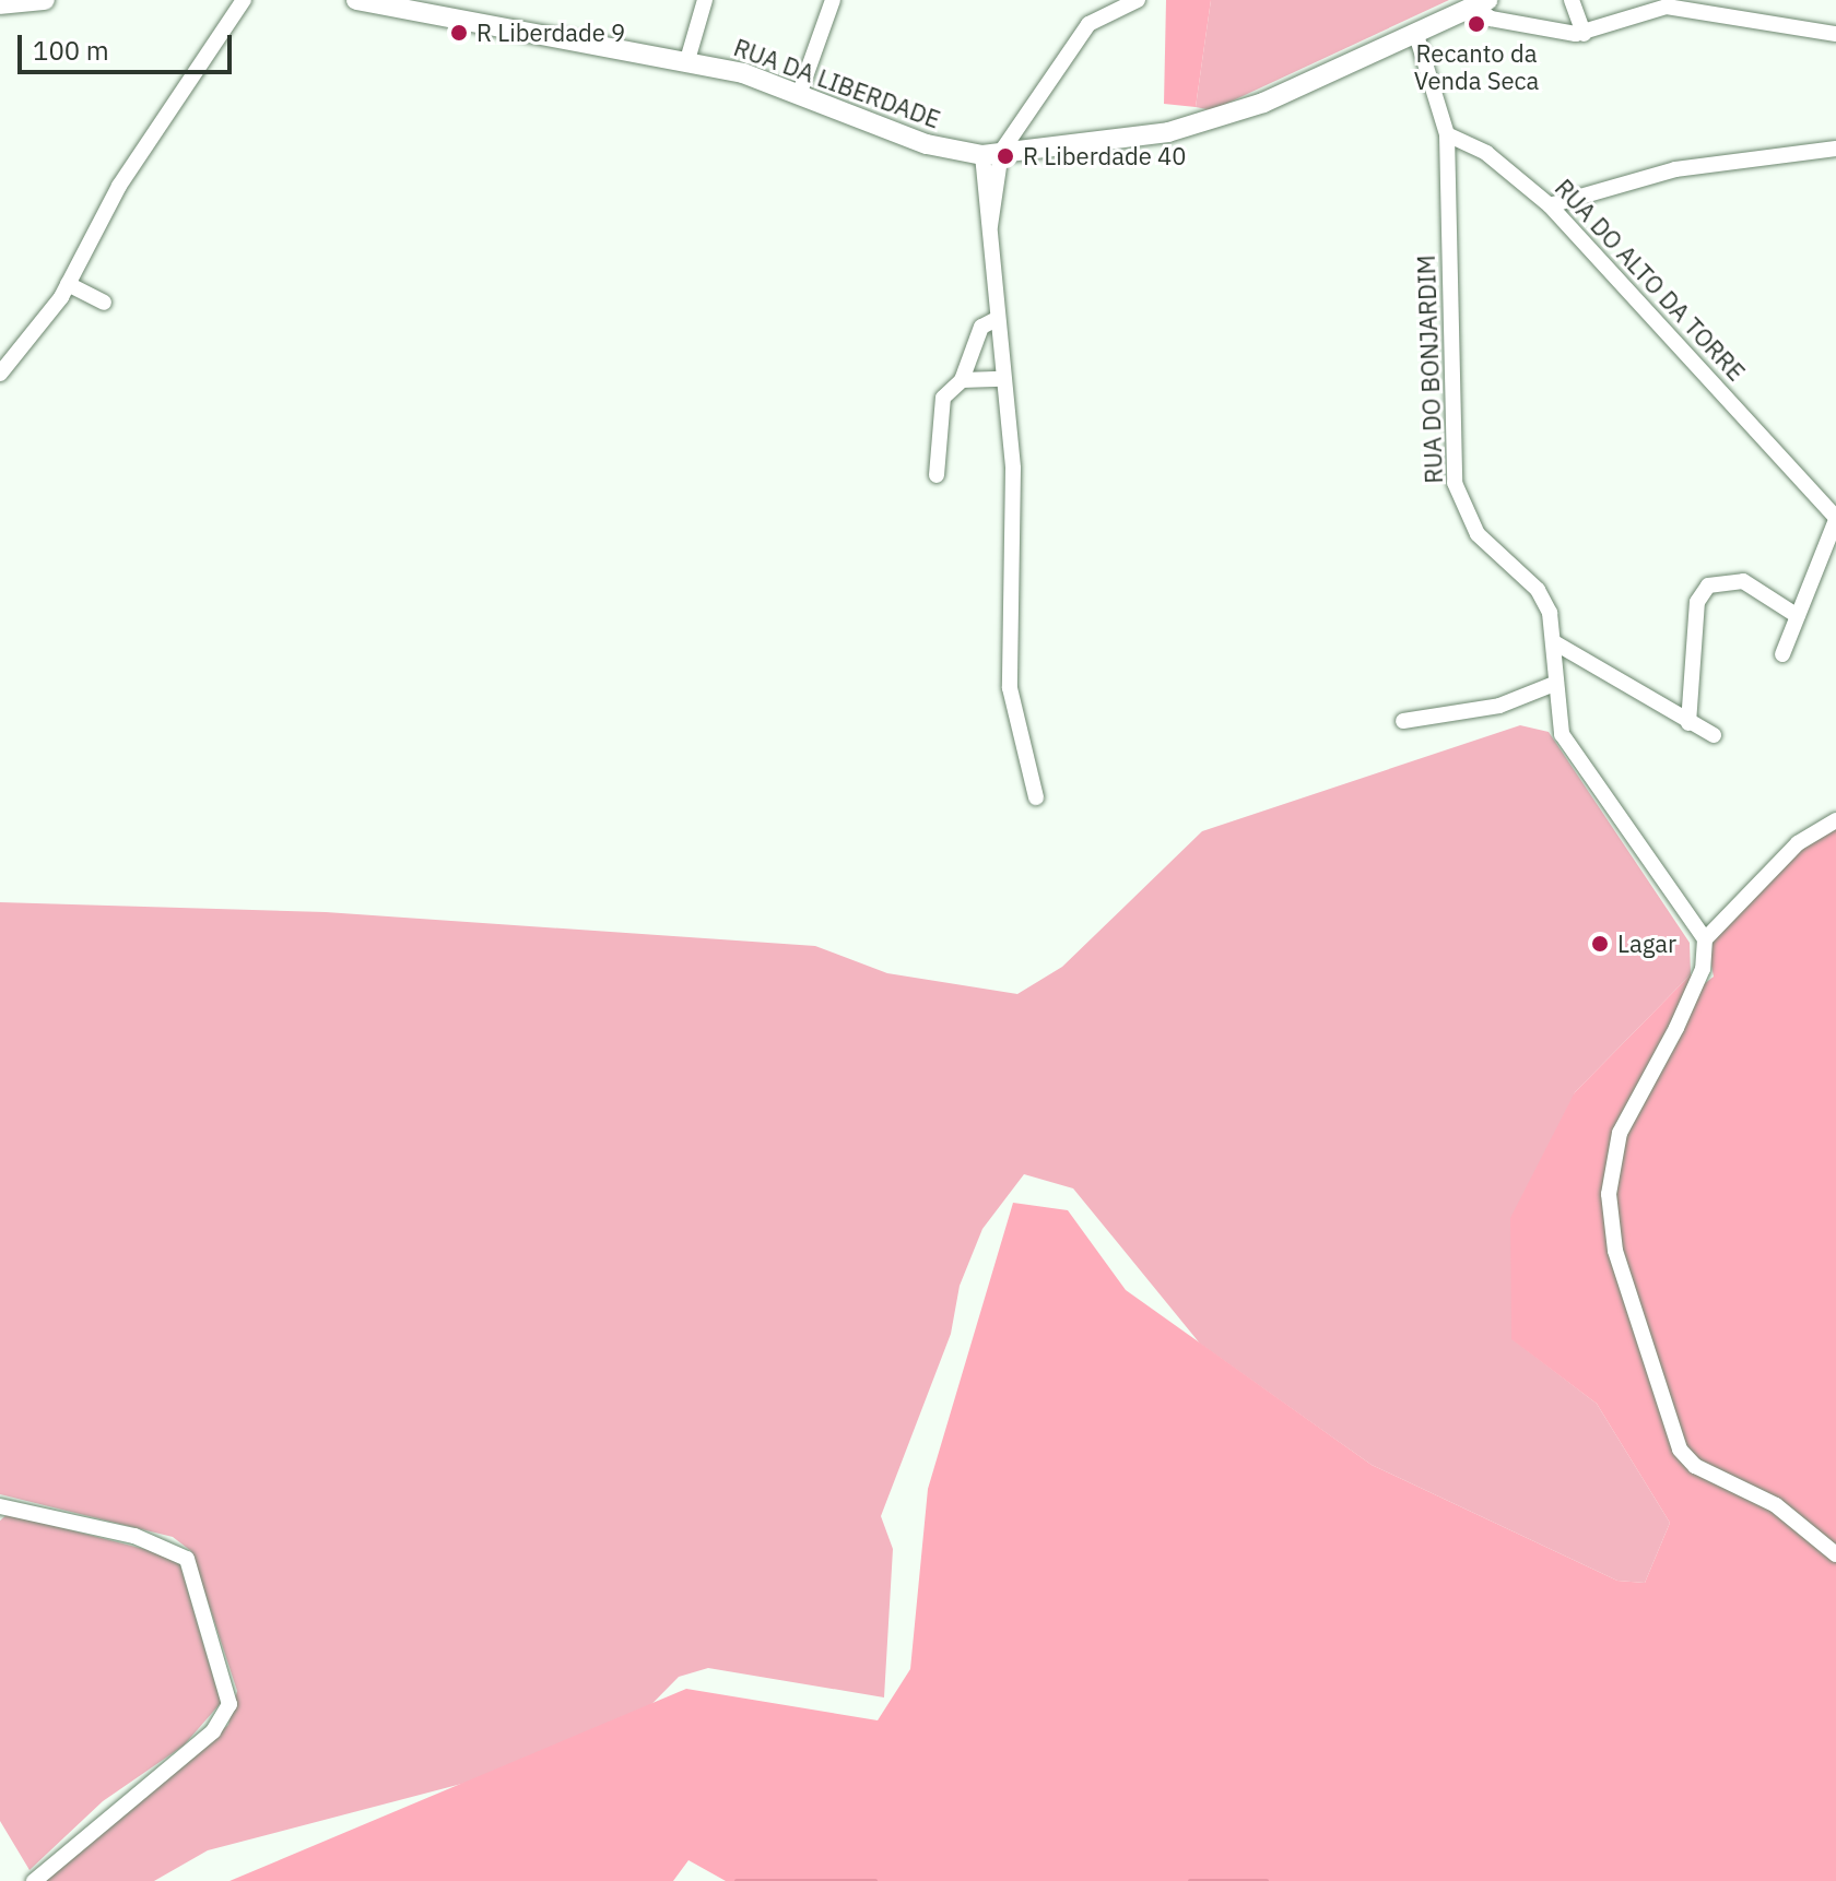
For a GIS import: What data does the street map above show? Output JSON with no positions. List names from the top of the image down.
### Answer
{
  "streets": {
    "street": ["RUA DA LIBERDADE", "RUA DO ALTO DA TORRE", "RUA DO BONJARDIM"]
  },
  "crossings": [
    ["RUA DA LIBERDADE", "RUA DO BONJARDIM"],
    ["RUA DO ALTO DA TORRE", "RUA DO BONJARDIM"]
  ],
  "places": [
    "Recanto da Venda Seca",
    "R Liberdade 9",
    "R Liberdade 40",
    "Lagar"
  ],
  "scale_bar": "100 m"
}
